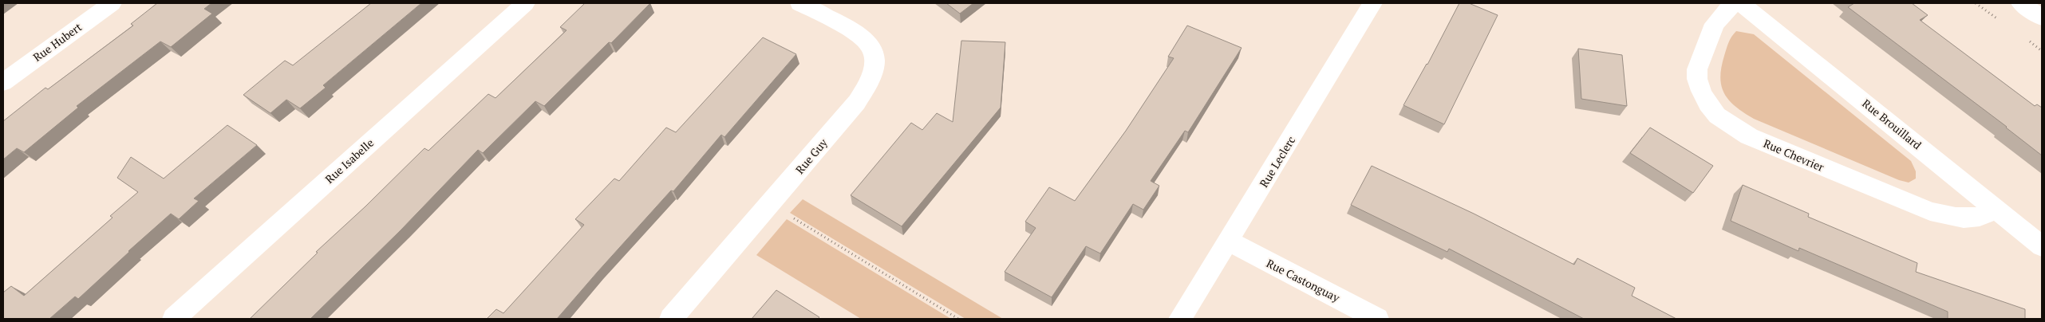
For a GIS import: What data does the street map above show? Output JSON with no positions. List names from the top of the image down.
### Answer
{
  "streets": {
    "street": [
      "Rue Hubert",
      "Rue Brouillard",
      "Rue Chevrier",
      "Rue Guy",
      "Rue Isabelle",
      "Rue Leclerc",
      "Rue Castonguay"
    ]
  },
  "crossings": [
    ["Rue Brouillard", "Rue Chevrier"],
    ["Rue Leclerc", "Rue Castonguay"]
  ]
}
